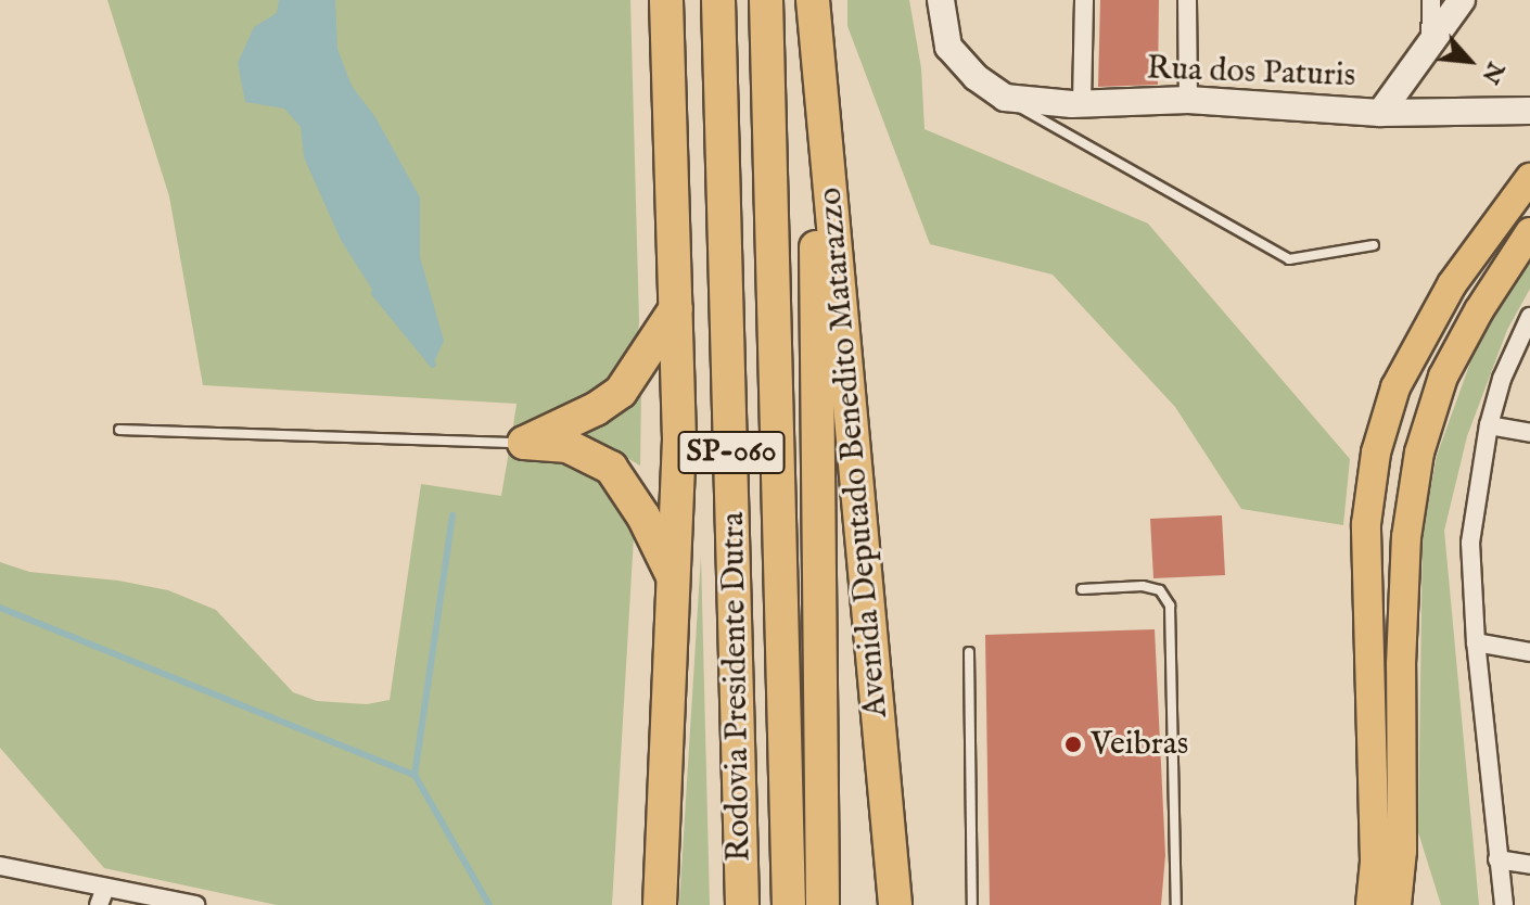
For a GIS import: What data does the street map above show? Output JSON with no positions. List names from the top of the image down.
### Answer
{
  "streets": {
    "highway": ["SP-060", "Avenida Deputado Benedito Matarazzo", "Rodovia Presidente Dutra"],
    "main road": ["Rua dos Paturis"]
  },
  "places": ["Veibras"],
  "north": "bottom right"
}
